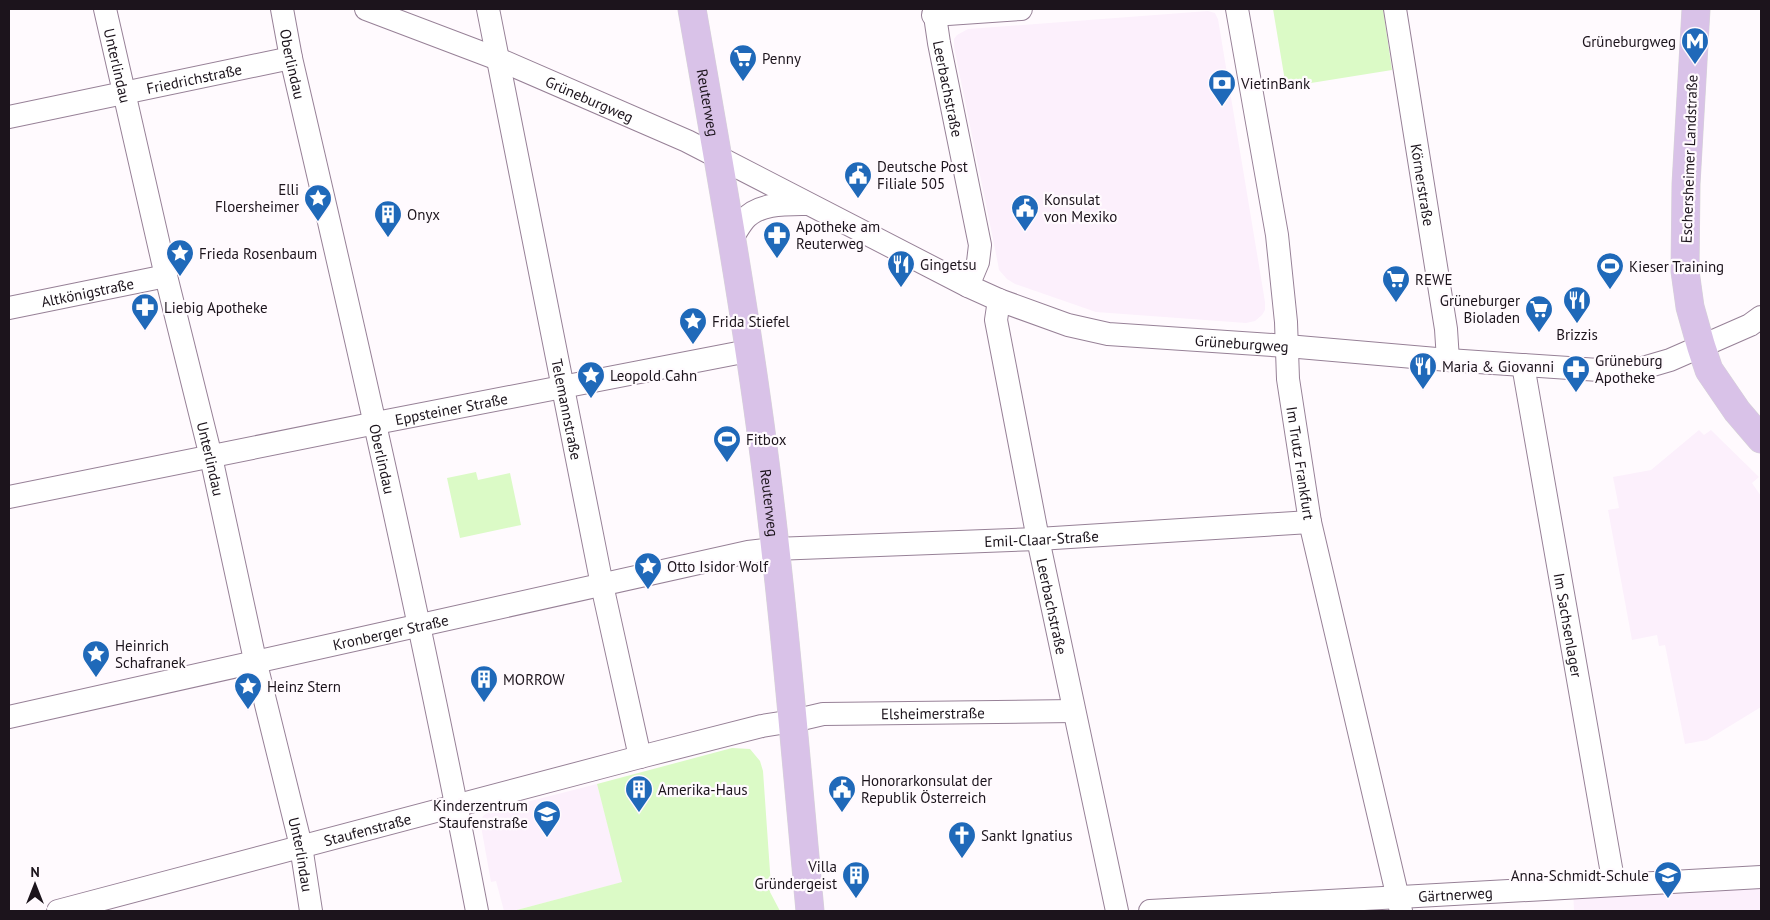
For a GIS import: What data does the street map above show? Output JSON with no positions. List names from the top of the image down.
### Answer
{
  "streets": {
    "main road": ["Reuterweg", "Eschersheimer Landstraße"],
    "street": [
      "Oberlindau",
      "Unterlindau",
      "Friedrichstraße",
      "Leerbachstraße",
      "Grüneburgweg",
      "Körnerstraße",
      "Altkönigstraße",
      "Eppsteiner Straße",
      "Telemannstraße",
      "Im Trutz Frankfurt",
      "Emil-Claar-Straße",
      "Im Sachsenlager",
      "Kronberger Straße",
      "Elsheimerstraße",
      "Staufenstraße",
      "Gärtnerweg"
    ]
  },
  "crossings": [
    ["Oberlindau", "Friedrichstraße"],
    ["Oberlindau", "Eppsteiner Straße"],
    ["Oberlindau", "Kronberger Straße"],
    ["Oberlindau", "Staufenstraße"],
    ["Unterlindau", "Friedrichstraße"],
    ["Unterlindau", "Altkönigstraße"],
    ["Unterlindau", "Eppsteiner Straße"],
    ["Unterlindau", "Kronberger Straße"],
    ["Unterlindau", "Staufenstraße"],
    ["Leerbachstraße", "Grüneburgweg"],
    ["Leerbachstraße", "Emil-Claar-Straße"],
    ["Leerbachstraße", "Elsheimerstraße"],
    ["Grüneburgweg", "Reuterweg"],
    ["Grüneburgweg", "Eschersheimer Landstraße"],
    ["Grüneburgweg", "Körnerstraße"],
    ["Grüneburgweg", "Telemannstraße"],
    ["Grüneburgweg", "Im Trutz Frankfurt"],
    ["Grüneburgweg", "Im Sachsenlager"],
    ["Reuterweg", "Eppsteiner Straße"],
    ["Reuterweg", "Emil-Claar-Straße"],
    ["Reuterweg", "Kronberger Straße"],
    ["Reuterweg", "Elsheimerstraße"],
    ["Reuterweg", "Staufenstraße"],
    ["Eppsteiner Straße", "Telemannstraße"],
    ["Telemannstraße", "Kronberger Straße"],
    ["Telemannstraße", "Staufenstraße"],
    ["Im Trutz Frankfurt", "Emil-Claar-Straße"],
    ["Im Trutz Frankfurt", "Gärtnerweg"],
    ["Emil-Claar-Straße", "Kronberger Straße"],
    ["Im Sachsenlager", "Gärtnerweg"],
    ["Elsheimerstraße", "Staufenstraße"]
  ],
  "places": {
    "metro station": ["Grüneburgweg"],
    "supermarket": ["Penny", "REWE", "Grüneburger Bioladen"],
    "bank": ["VietinBank"],
    "public building": ["Deutsche Post Filiale 505", "Konsulat von Mexiko", "Honorarkonsulat der Republik Österreich"],
    "place": [
      "Elli Floersheimer",
      "Frieda Rosenbaum",
      "Frida Stiefel",
      "Leopold Cahn",
      "Otto Isidor Wolf",
      "Heinrich Schafranek",
      "Heinz Stern"
    ],
    "building": [
      "Onyx",
      "MORROW",
      "Amerika-Haus",
      "Villa Gründergeist"
    ],
    "pharmacy": ["Apotheke am Reuterweg", "Liebig Apotheke", "Grüneburg Apotheke"],
    "restaurant": ["Gingetsu", "Brizzis", "Maria & Giovanni"],
    "sports": ["Kieser Training", "Fitbox"],
    "school or university": ["Kinderzentrum Staufenstraße", "Anna-Schmidt-Schule"],
    "church": ["Sankt Ignatius"]
  },
  "north": "top"
}
